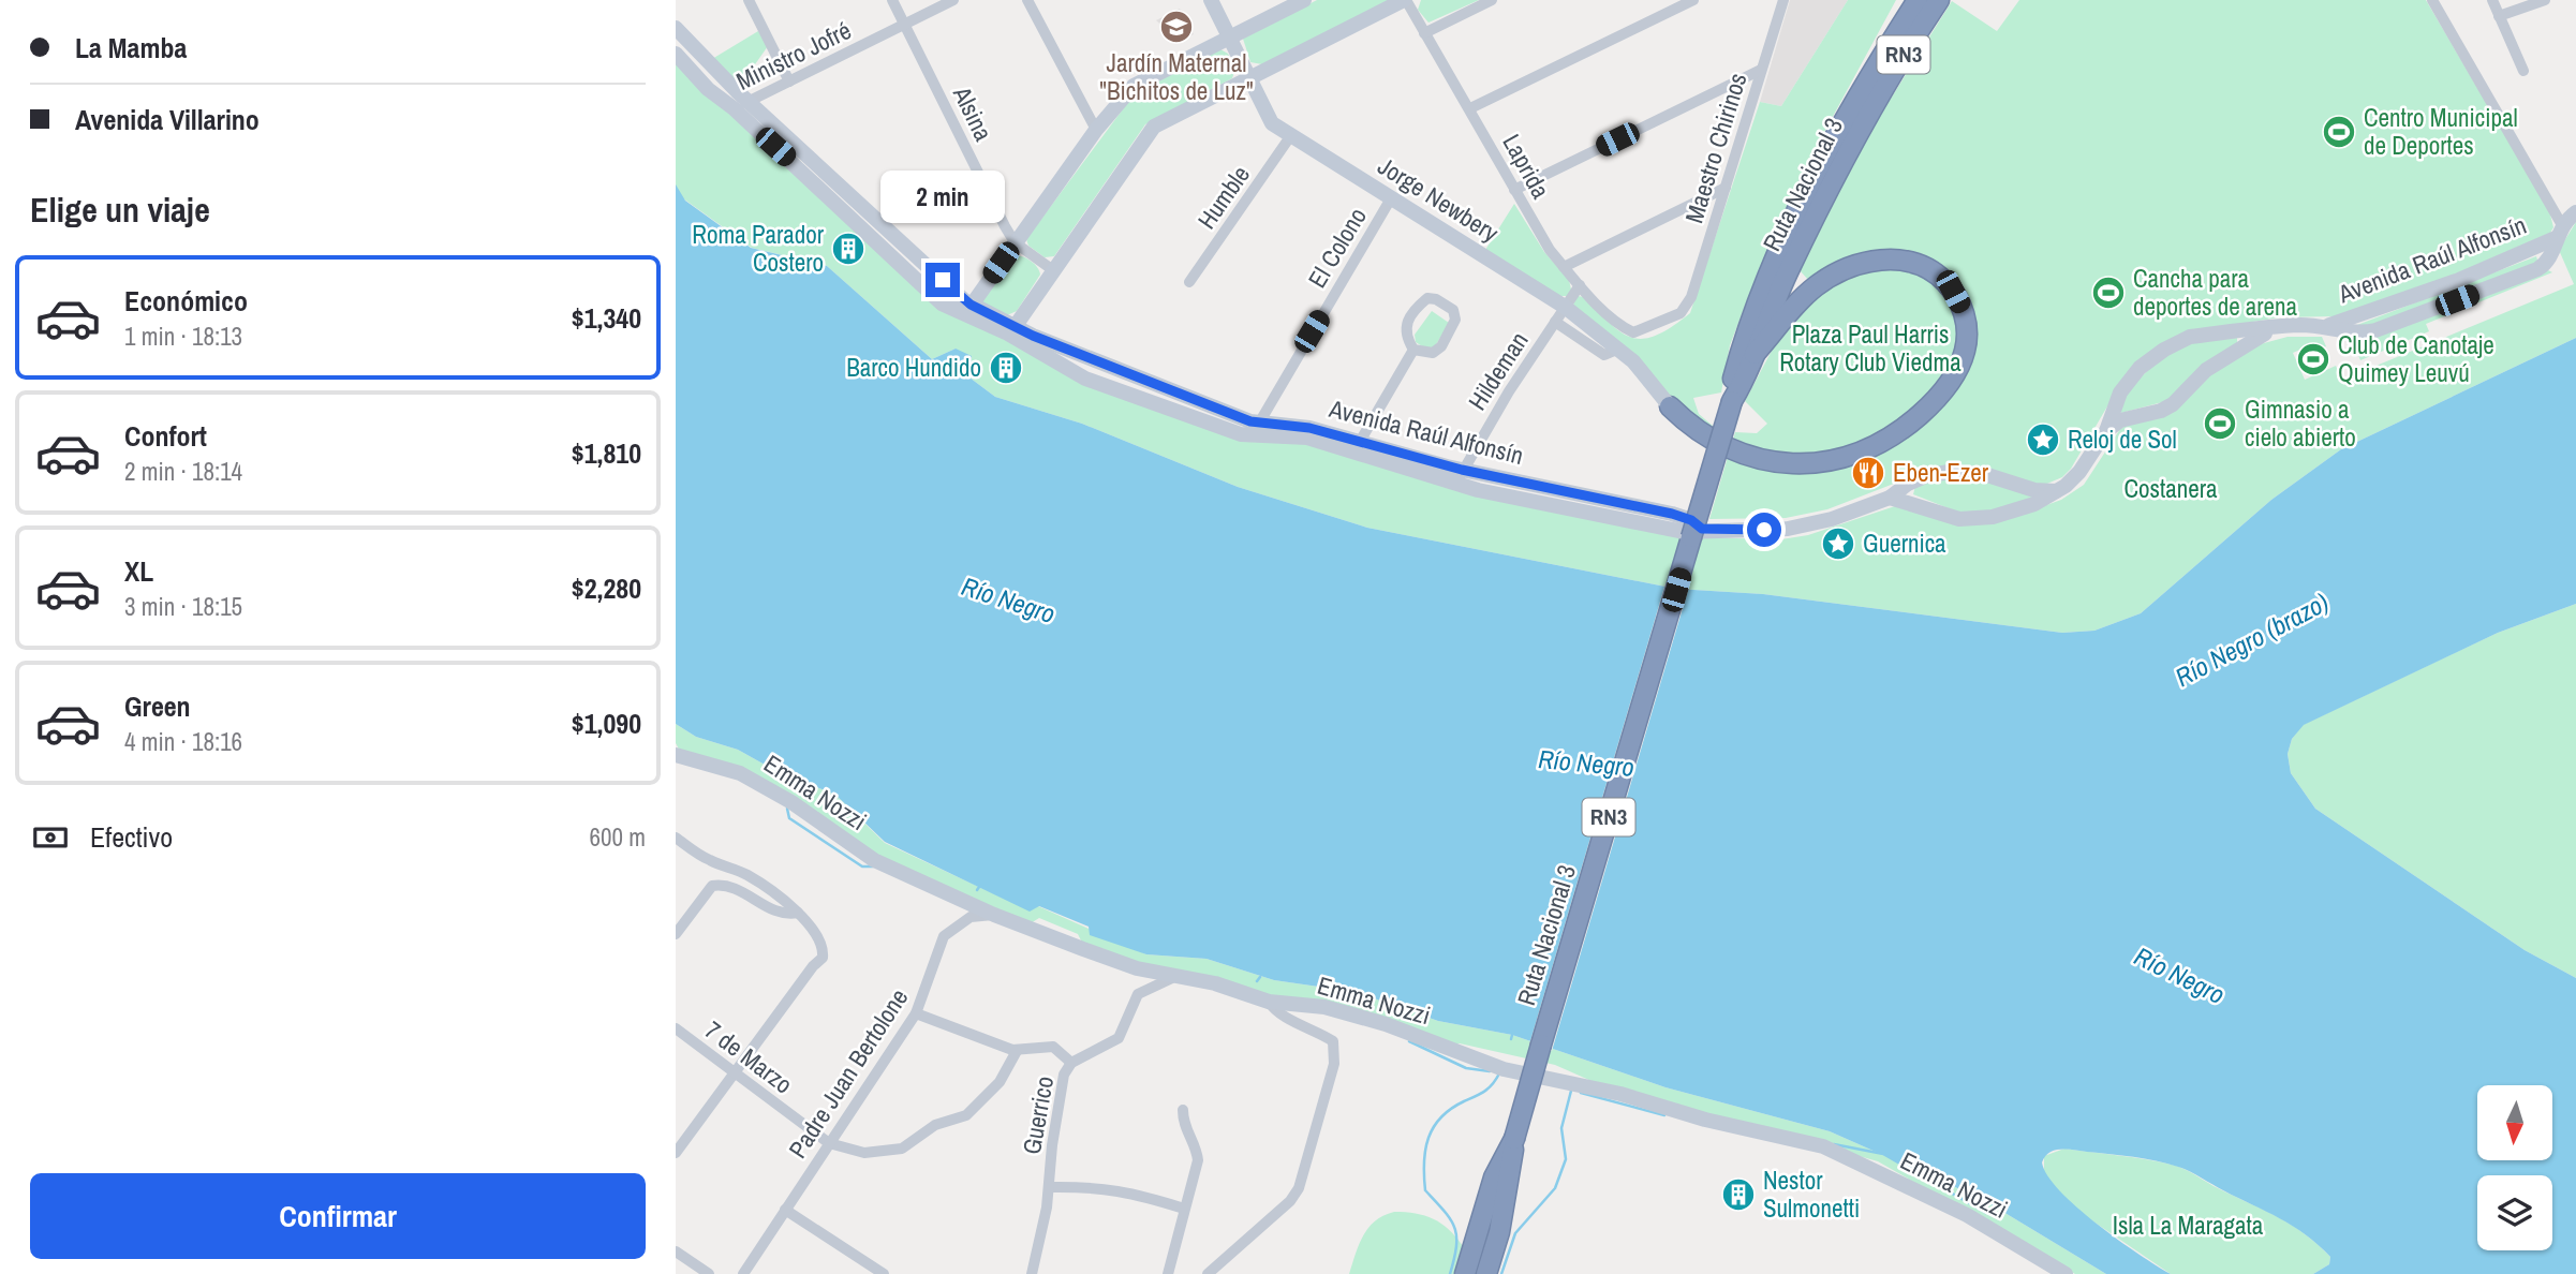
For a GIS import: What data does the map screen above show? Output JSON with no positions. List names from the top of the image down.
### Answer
{
  "streets": {
    "highway": ["RN3", "Ruta Nacional 3"],
    "main road": ["Jorge Newbery", "Avenida Raúl Alfonsín", "Emma Nozzi"],
    "street": [
      "Ministro Jofré",
      "Alsina",
      "Maestro Chirinos",
      "Laprida",
      "Humble",
      "El Colono",
      "Hildeman",
      "7 de Marzo",
      "Padre Juan Bertolone",
      "Guerrico"
    ]
  },
  "crossings": [
    ["RN3", "Ruta Nacional 3"],
    ["Ministro Jofré", "Alsina"],
    ["Maestro Chirinos", "Laprida"],
    ["Laprida", "Hildeman"],
    ["Humble", "Jorge Newbery"],
    ["Jorge Newbery", "El Colono"],
    ["Jorge Newbery", "Hildeman"],
    ["El Colono", "Avenida Raúl Alfonsín"],
    ["Avenida Raúl Alfonsín", "Hildeman"],
    ["Emma Nozzi", "Padre Juan Bertolone"],
    ["Emma Nozzi", "Guerrico"],
    ["7 de Marzo", "Padre Juan Bertolone"]
  ],
  "water": ["Río Negro", "Río Negro (brazo)"],
  "parks": ["Plaza Paul Harris Rotary Club Viedma", "Costanera", "Isla La Maragata"],
  "places": {
    "school or university": ["Jardín Maternal \"Bichitos de Luz\""],
    "sports": [
      "Centro Municipal de Deportes",
      "Cancha para deportes de arena",
      "Club de Canotaje Quimey Leuvú",
      "Gimnasio a cielo abierto"
    ],
    "building": ["Roma Parador Costero", "Barco Hundido", "Nestor Sulmonetti"],
    "place": ["Reloj de Sol", "Guernica"],
    "restaurant": ["Eben-Ezer"]
  },
  "north": "bottom",
  "page": {
    "banner": ["La Mamba", "Avenida Villarino"],
    "heading": "Elige un viaje",
    "bubble": "2 min",
    "list": [
      {
        "name": "Económico",
        "note": "1 min · 18:13",
        "value": "$1,340"
      },
      {
        "name": "Confort",
        "note": "2 min · 18:14",
        "value": "$1,810"
      },
      {
        "name": "XL",
        "note": "3 min · 18:15",
        "value": "$2,280"
      },
      {
        "name": "Green",
        "note": "4 min · 18:16",
        "value": "$1,090"
      }
    ],
    "pay": ["Efectivo", "600 m"],
    "buttons": "Confirmar"
  }
}
